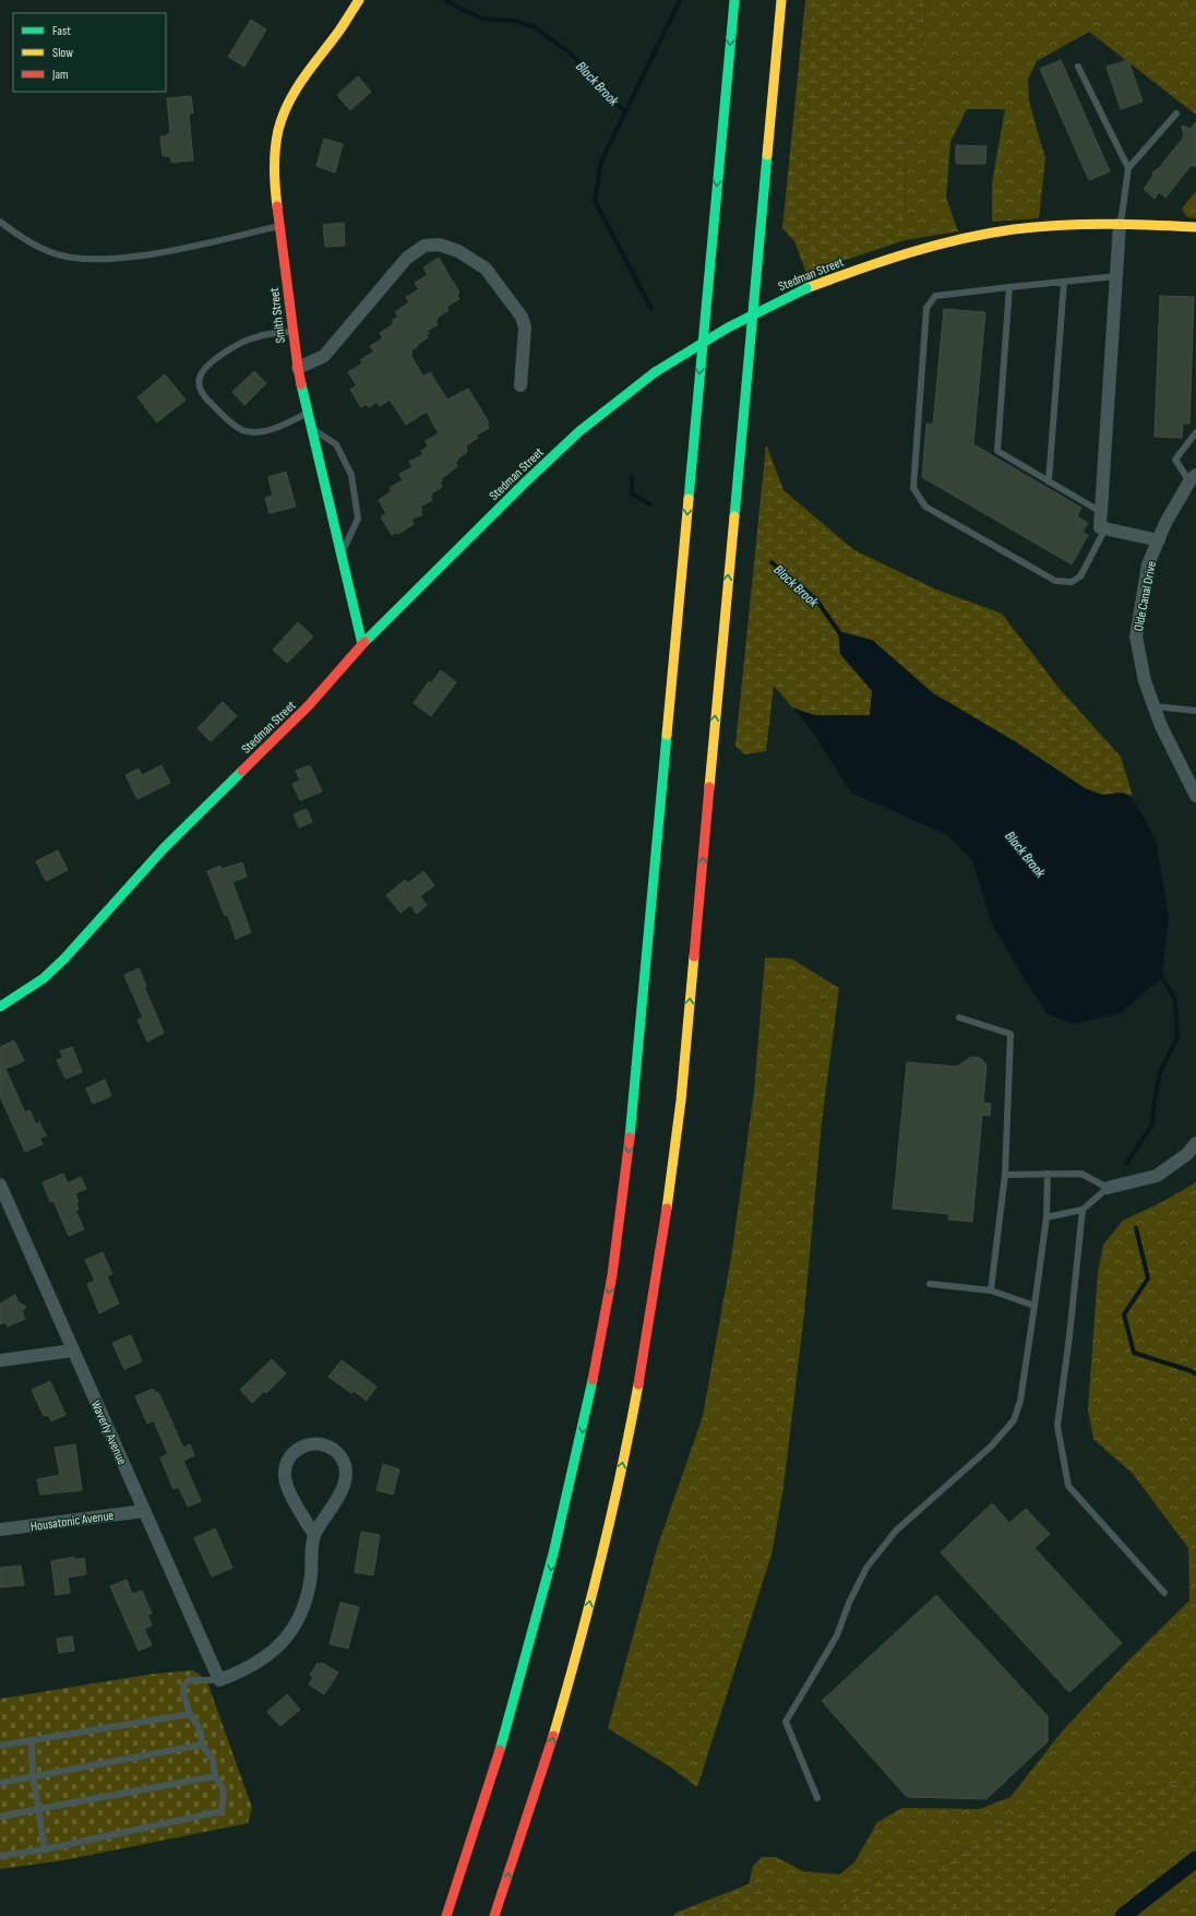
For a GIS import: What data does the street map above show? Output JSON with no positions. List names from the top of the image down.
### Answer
{
  "streets": {
    "main road": ["Stedman Street", "Smith Street"],
    "street": ["Olde Canal Drive", "Waverly Avenue", "Housatonic Avenue"]
  },
  "crossings": [
    ["Stedman Street", "Smith Street"],
    ["Waverly Avenue", "Housatonic Avenue"]
  ],
  "water": ["Black Brook"],
  "legend": ["Fast", "Slow", "Jam"]
}
